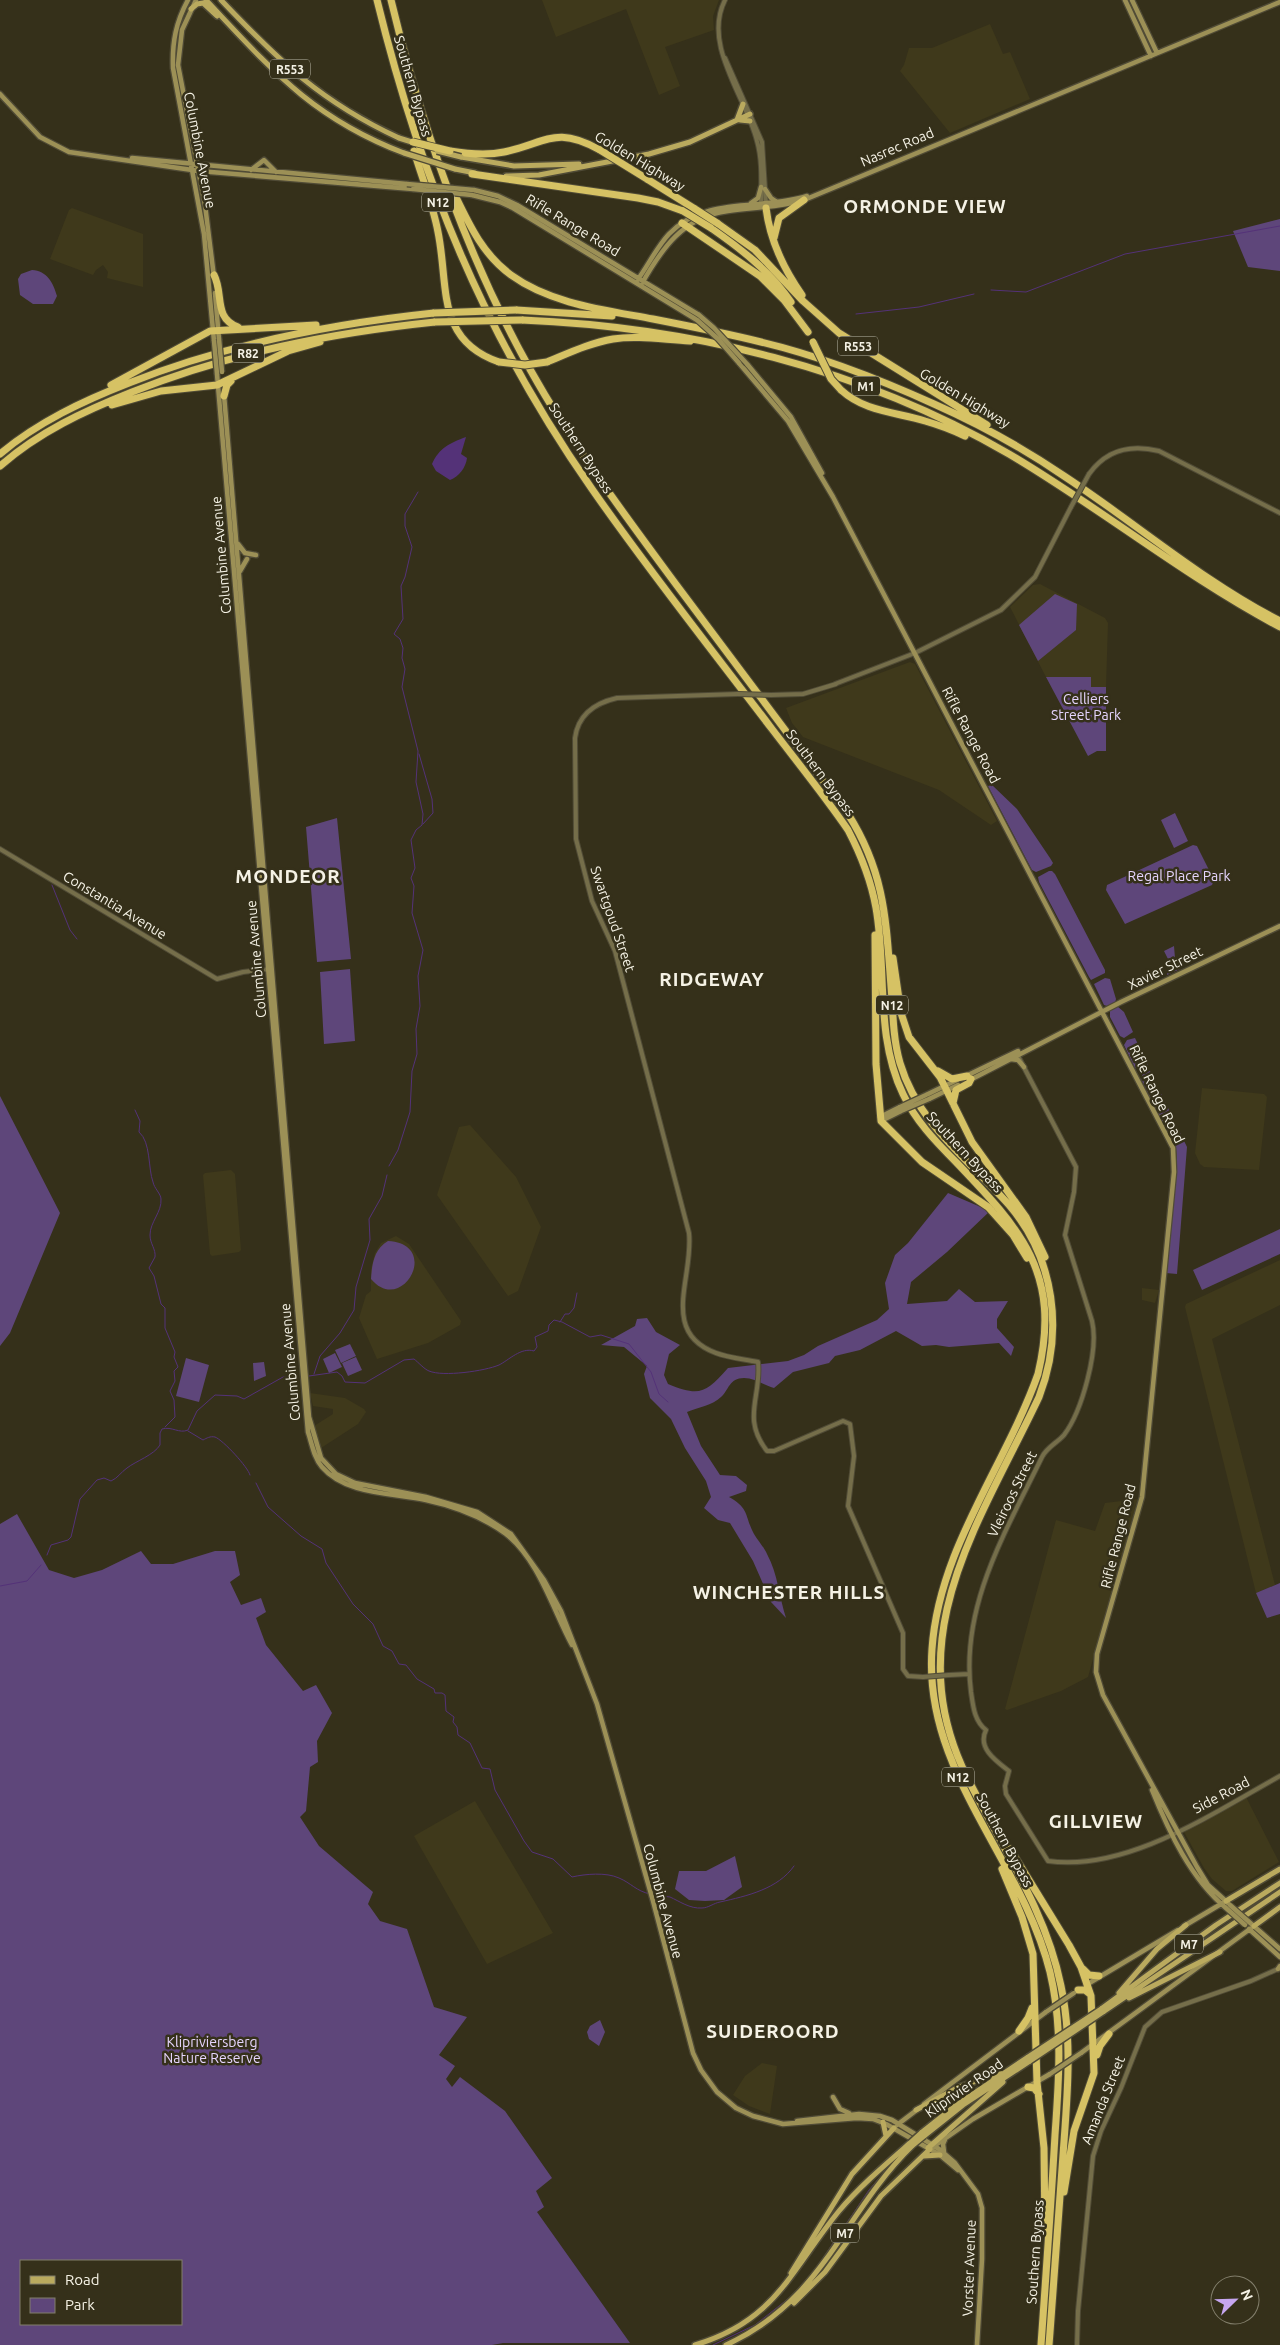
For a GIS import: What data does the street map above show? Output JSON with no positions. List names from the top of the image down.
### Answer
{
  "streets": {
    "highway": [
      "R553",
      "Southern Bypass",
      "Golden Highway",
      "N12",
      "R82",
      "M1"
    ],
    "main road": [
      "Nasrec Road",
      "Columbine Avenue",
      "Rifle Range Road",
      "Xavier Street",
      "M7",
      "Kliprivier Road",
      "Vorster Avenue"
    ],
    "street": [
      "Constantia Avenue",
      "Swartgoud Street",
      "Vleiroos Street",
      "Side Road",
      "Amanda Street"
    ]
  },
  "crossings": [
    ["Nasrec Road", "Rifle Range Road"],
    ["Columbine Avenue", "Rifle Range Road"],
    ["Columbine Avenue", "Constantia Avenue"],
    ["Columbine Avenue", "Kliprivier Road"],
    ["Columbine Avenue", "Vorster Avenue"],
    ["Golden Highway", "M1"],
    ["Rifle Range Road", "Swartgoud Street"],
    ["Rifle Range Road", "Xavier Street"],
    ["Rifle Range Road", "Side Road"],
    ["R82", "M1"],
    ["Swartgoud Street", "Vleiroos Street"],
    ["Xavier Street", "Vleiroos Street"],
    ["Vleiroos Street", "Side Road"],
    ["Kliprivier Road", "Vorster Avenue"]
  ],
  "districts": [
    "ORMONDE VIEW",
    "MONDEOR",
    "RIDGEWAY",
    "WINCHESTER HILLS",
    "GILLVIEW",
    "SUIDEROORD"
  ],
  "parks": ["Celliers Street Park", "Regal Place Park", "Klipriviersberg Nature Reserve"],
  "legend": ["Road", "Park"],
  "north": "top right"
}
